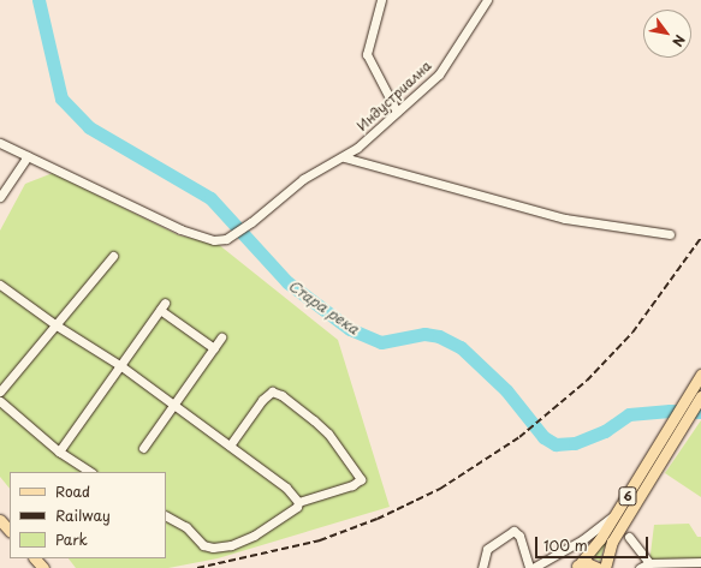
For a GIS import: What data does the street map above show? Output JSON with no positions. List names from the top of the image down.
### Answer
{
  "streets": {
    "main road": ["6"],
    "street": ["Индустриална"]
  },
  "water": ["Стара река"],
  "legend": ["Road", "Railway", "Park"],
  "scale_bar": "100 m",
  "north": "bottom right"
}
